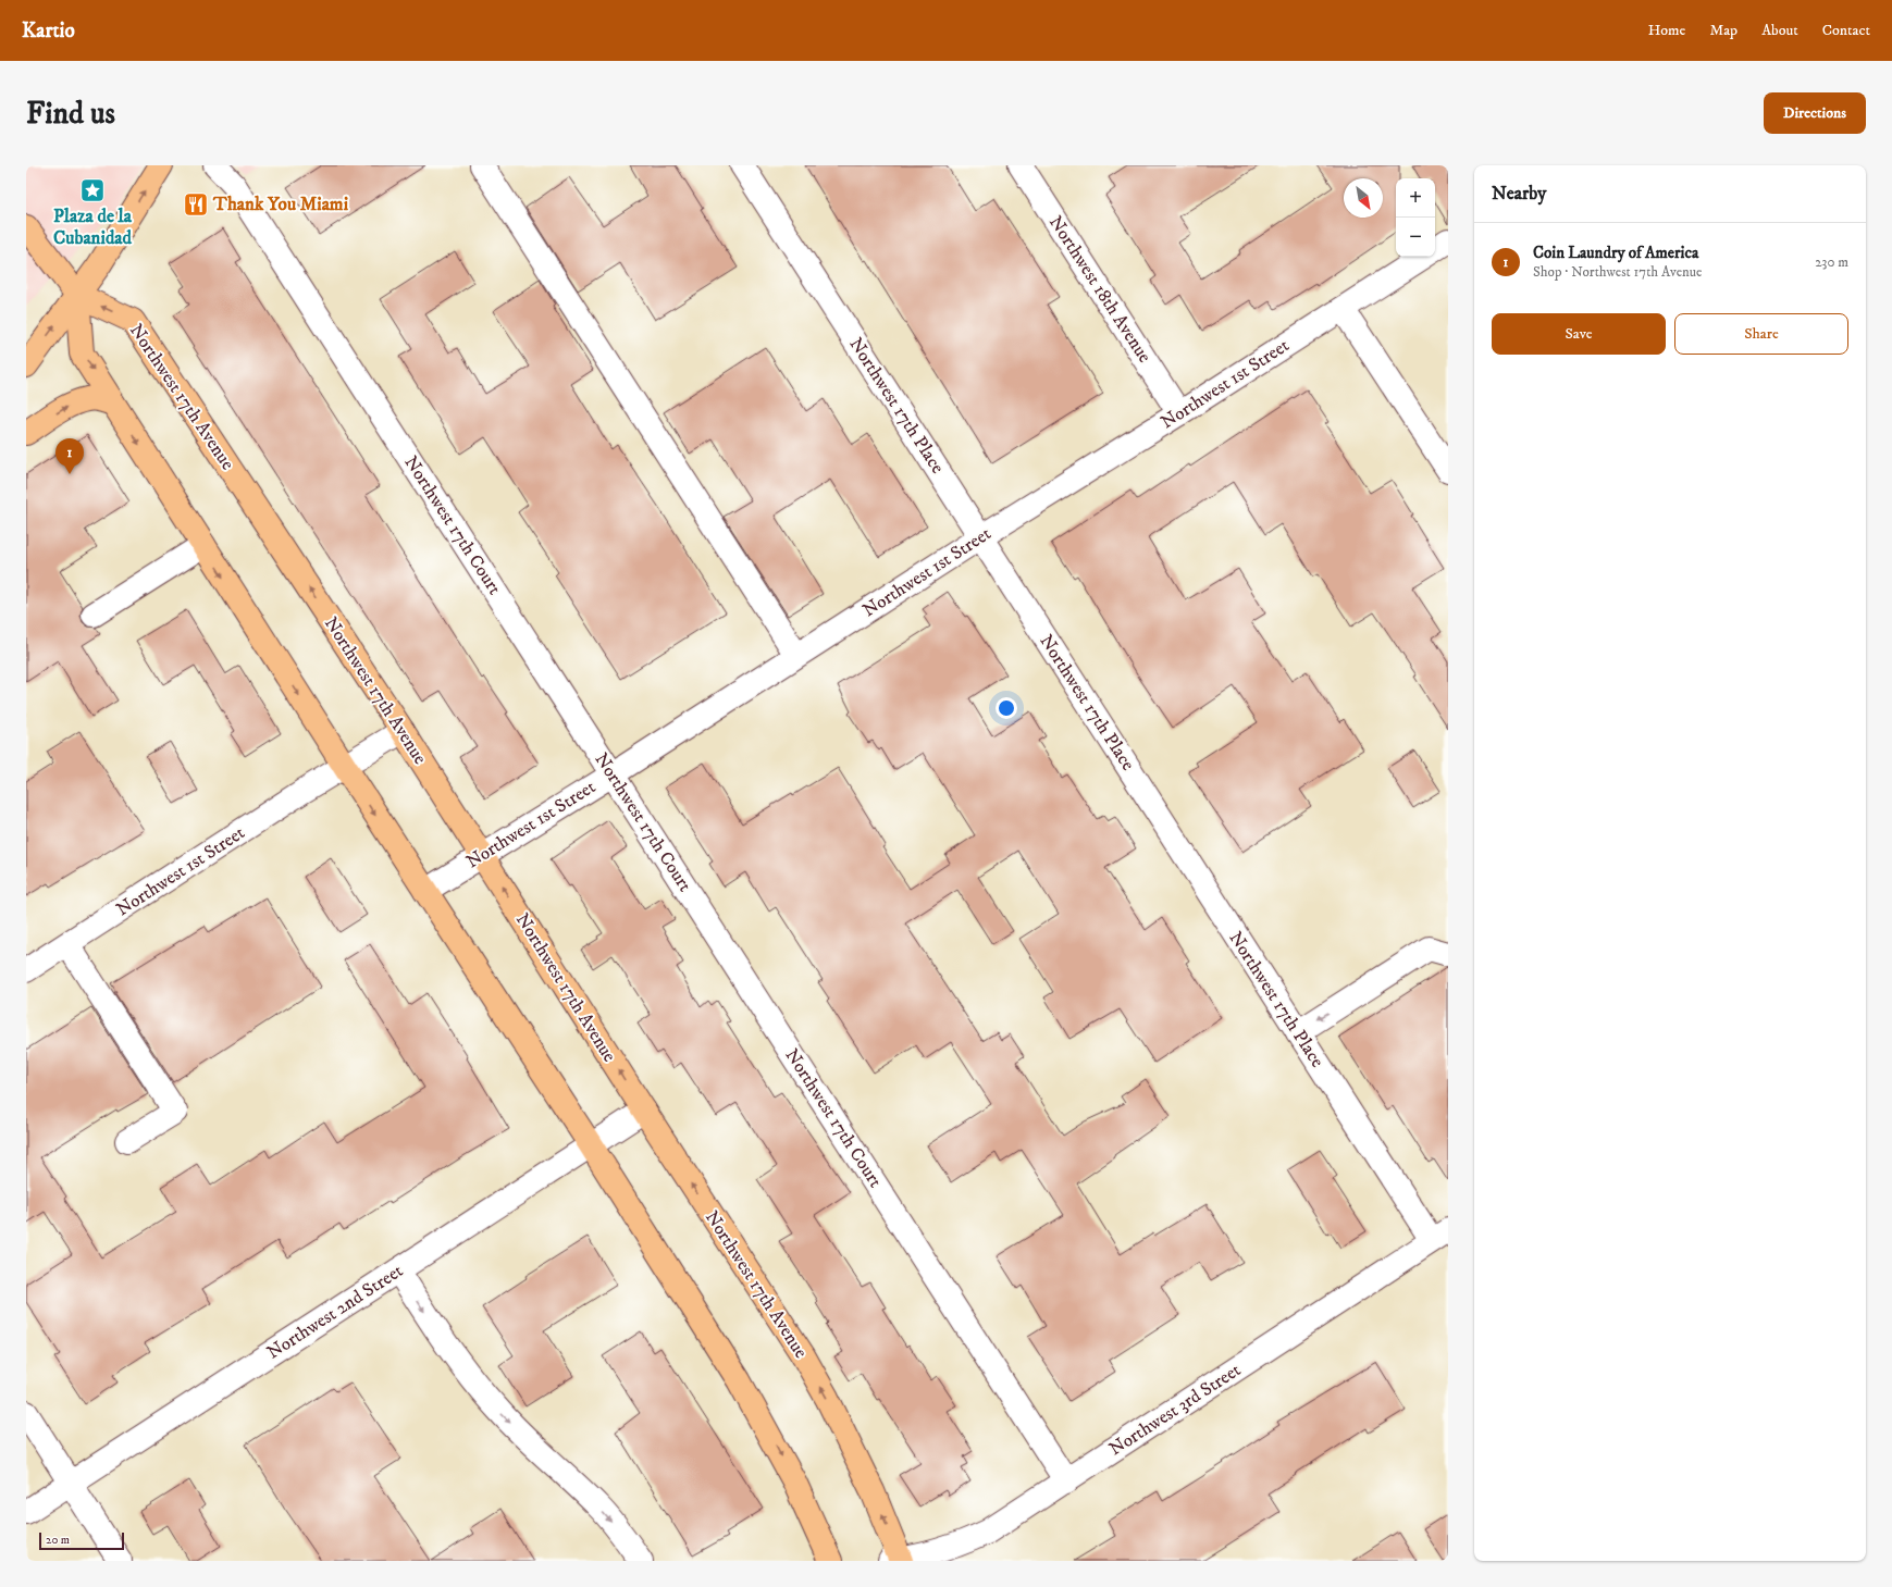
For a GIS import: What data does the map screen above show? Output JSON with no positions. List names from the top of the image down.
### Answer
{
  "streets": {
    "main road": ["Northwest 17th Avenue"],
    "street": [
      "Northwest 18th Avenue",
      "Northwest 1st Street",
      "Northwest 17th Place",
      "Northwest 17th Court",
      "Northwest 2nd Street",
      "Northwest 3rd Street"
    ]
  },
  "crossings": [
    ["Northwest 18th Avenue", "Northwest 1st Street"],
    ["Northwest 1st Street", "Northwest 17th Avenue"],
    ["Northwest 1st Street", "Northwest 17th Place"],
    ["Northwest 1st Street", "Northwest 17th Court"],
    ["Northwest 17th Avenue", "Northwest 2nd Street"],
    ["Northwest 17th Avenue", "Northwest 3rd Street"],
    ["Northwest 17th Place", "Northwest 3rd Street"],
    ["Northwest 17th Court", "Northwest 3rd Street"]
  ],
  "places": {
    "place": ["Plaza de la Cubanidad"],
    "restaurant": ["Thank You Miami"]
  },
  "scale_bar": "20 m",
  "north": "bottom right",
  "page": {
    "header": "Kartio",
    "nav": [
      "Home",
      "Map",
      "About",
      "Contact"
    ],
    "buttons": [
      "Directions",
      ["Save", "Share"]
    ],
    "title": "Find us",
    "heading": "Nearby",
    "map_buttons": ["+", "−"],
    "list": [
      {
        "mark": "1",
        "name": "Coin Laundry of America",
        "note": "Shop · Northwest 17th Avenue",
        "value": "230 m"
      }
    ],
    "pins": "1",
    "scale": "20 m"
  }
}
